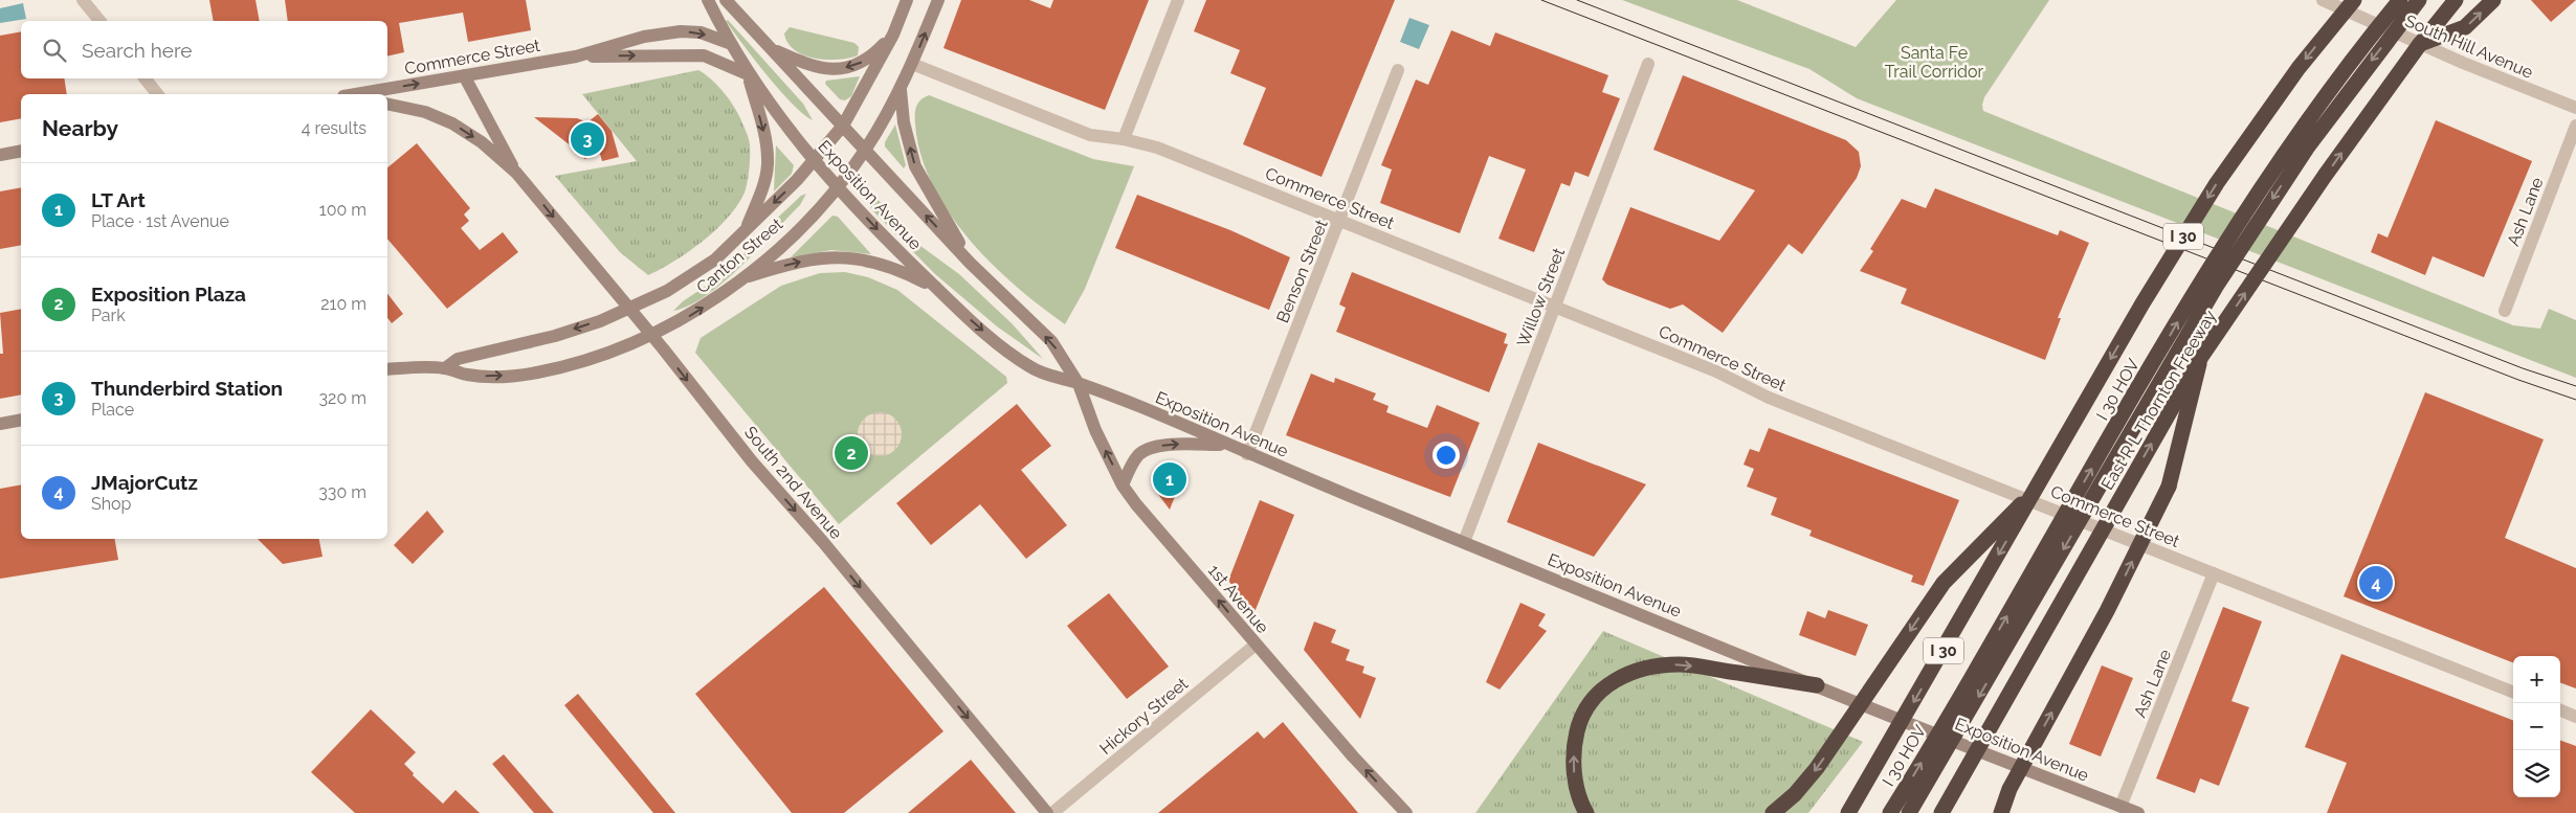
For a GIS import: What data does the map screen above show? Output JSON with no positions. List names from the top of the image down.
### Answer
{
  "streets": {
    "highway": ["I 30", "I 30 HOV", "East R L Thornton Freeway"],
    "main road": [
      "Commerce Street",
      "Exposition Avenue",
      "Canton Street",
      "South 2nd Avenue",
      "1st Avenue"
    ],
    "street": [
      "South Hill Avenue",
      "Ash Lane",
      "Benson Street",
      "Willow Street",
      "Hickory Street"
    ]
  },
  "crossings": [
    ["Commerce Street", "Exposition Avenue"],
    ["Commerce Street", "Ash Lane"],
    ["Commerce Street", "Canton Street"],
    ["Commerce Street", "Benson Street"],
    ["Commerce Street", "Willow Street"],
    ["Commerce Street", "South 2nd Avenue"],
    ["Exposition Avenue", "Ash Lane"],
    ["Exposition Avenue", "Canton Street"],
    ["Exposition Avenue", "Benson Street"],
    ["Exposition Avenue", "Willow Street"],
    ["Exposition Avenue", "1st Avenue"],
    ["Canton Street", "South 2nd Avenue"],
    ["1st Avenue", "Hickory Street"]
  ],
  "one_way": ["South 2nd Avenue", "1st Avenue"],
  "parks": ["Santa Fe Trail Corridor"],
  "page": {
    "search": "Search here",
    "heading": ["Nearby", "4 results"],
    "pins": [
      "3",
      "2",
      "1",
      "4"
    ],
    "list": [
      {
        "mark": "1",
        "name": "LT Art",
        "note": "Place · 1st Avenue",
        "value": "100 m"
      },
      {
        "mark": "2",
        "name": "Exposition Plaza",
        "note": "Park",
        "value": "210 m"
      },
      {
        "mark": "3",
        "name": "Thunderbird Station",
        "note": "Place",
        "value": "320 m"
      },
      {
        "mark": "4",
        "name": "JMajorCutz",
        "note": "Shop",
        "value": "330 m"
      }
    ],
    "map_buttons": ["+", "−"]
  }
}
